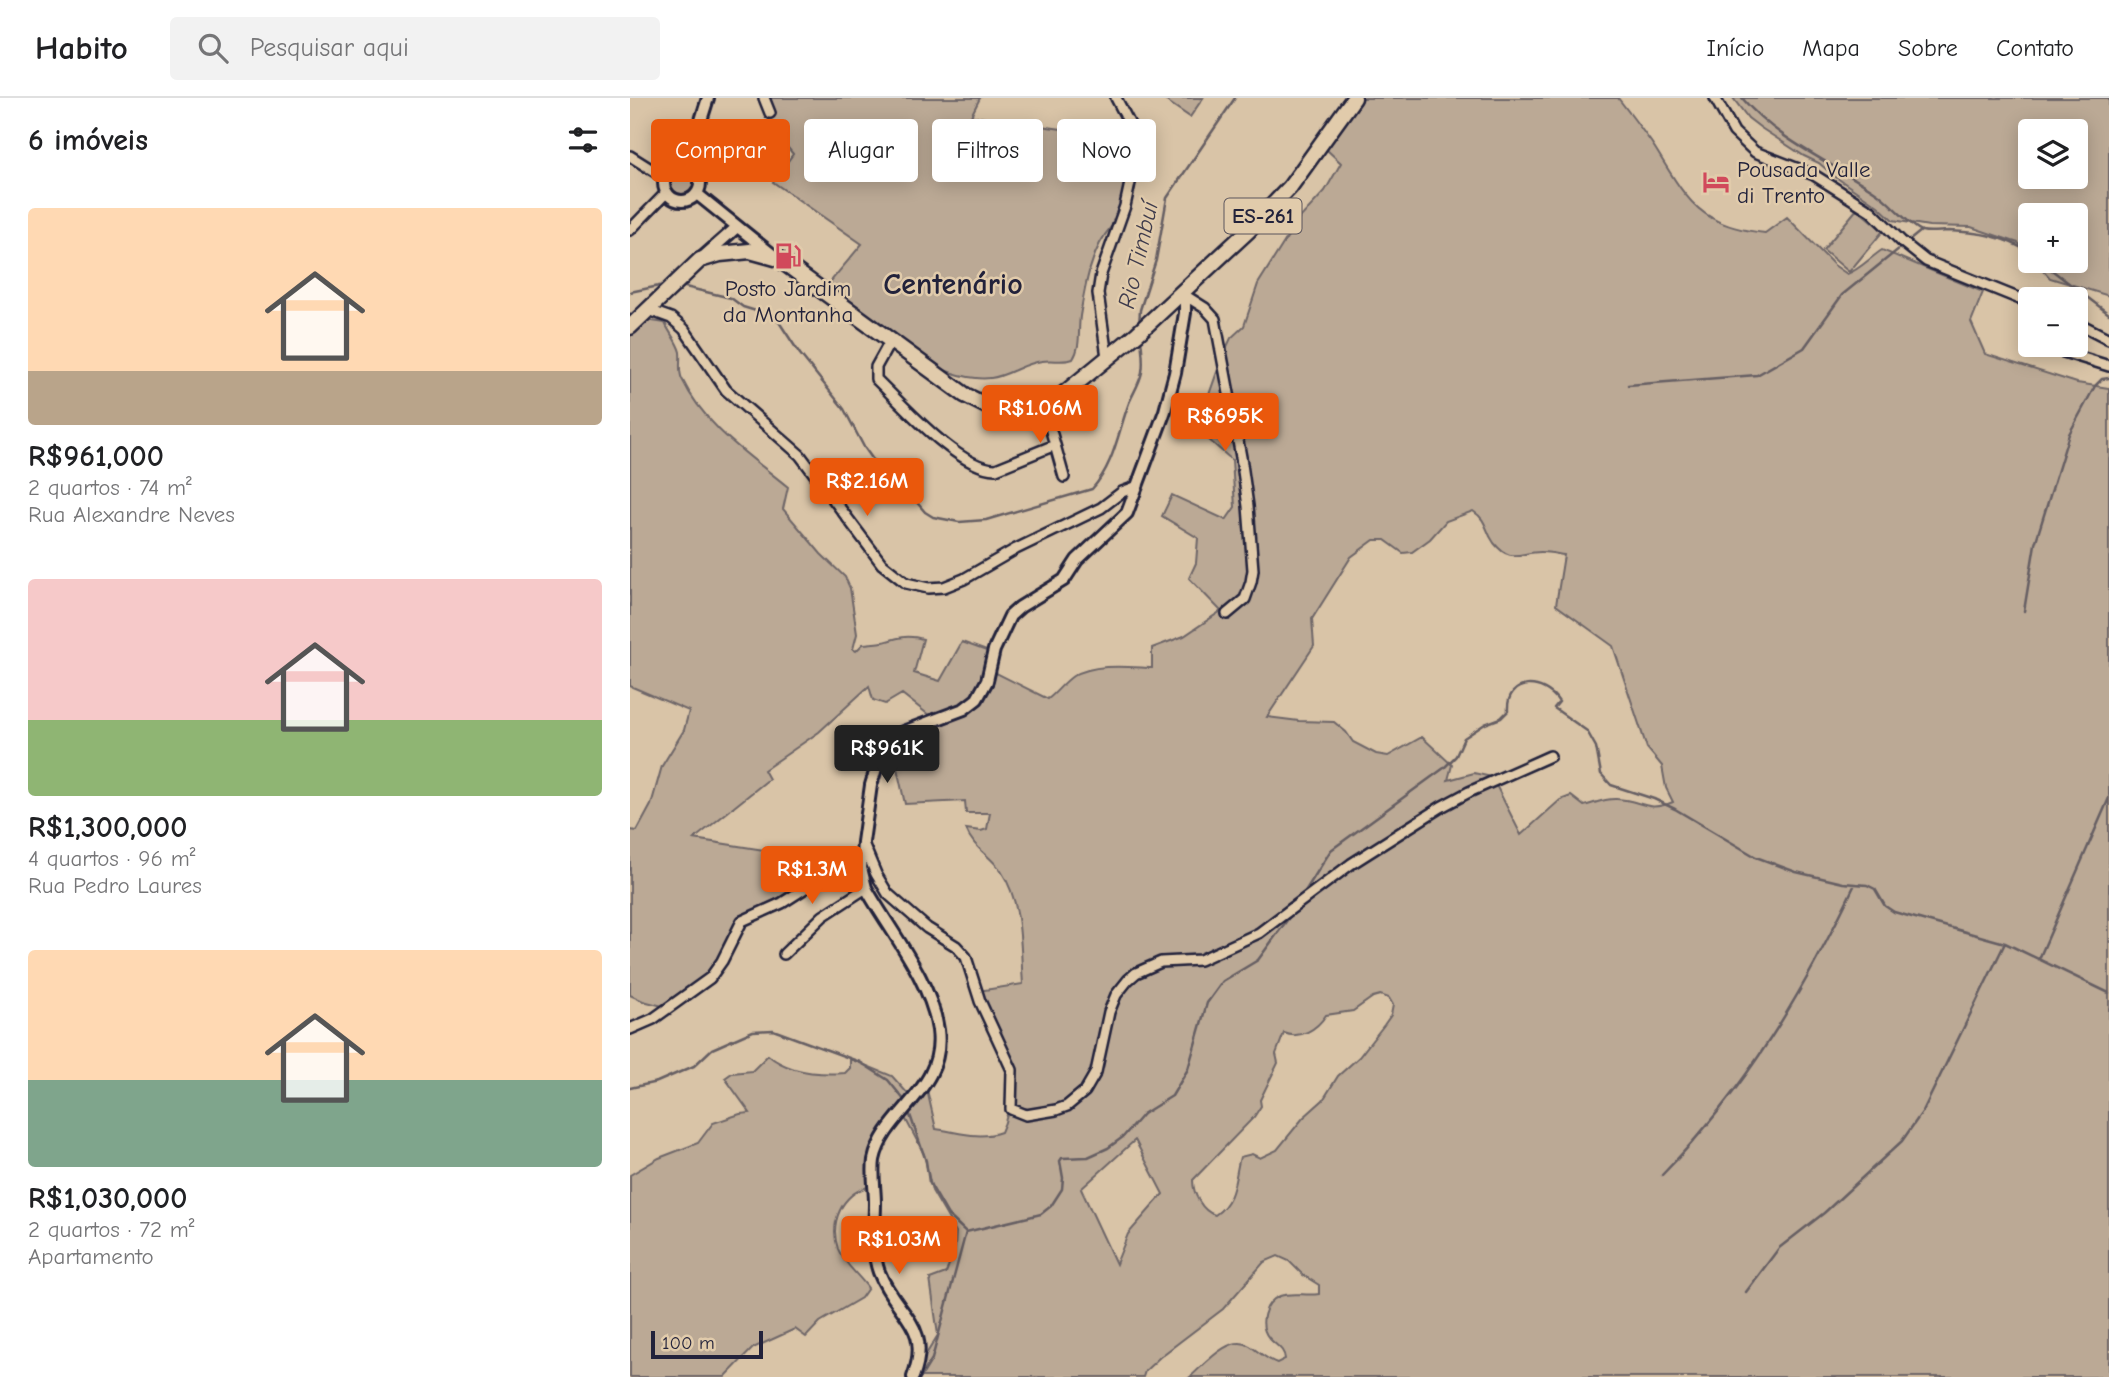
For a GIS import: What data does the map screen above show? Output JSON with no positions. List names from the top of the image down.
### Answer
{
  "streets": {
    "main road": ["ES-261"]
  },
  "districts": ["Centenário"],
  "water": ["Rio Timbuí"],
  "places": {
    "hotel": ["Pousada Valle di Trento"],
    "fuel station": ["Posto Jardim da Montanha"]
  },
  "scale_bar": "100 m",
  "page": {
    "header": "Habito",
    "search": "Pesquisar aqui",
    "nav": [
      "Início",
      "Mapa",
      "Sobre",
      "Contato"
    ],
    "heading": "6 imóveis",
    "map_buttons": ["+", "−"],
    "chip": [
      "Comprar",
      "Alugar",
      "Filtros",
      "Novo"
    ],
    "list": [
      {
        "name": "R$961,000",
        "note": "2 quartos · 74 m² · Rua Alexandre Neves"
      },
      {
        "name": "R$1,300,000",
        "note": "4 quartos · 96 m² · Rua Pedro Laures"
      },
      {
        "name": "R$1,030,000",
        "note": "2 quartos · 72 m² · Apartamento"
      }
    ],
    "price": [
      "R$1.06M",
      "R$695K",
      "R$2.16M",
      "R$961K",
      "R$1.3M",
      "R$1.03M"
    ],
    "scale": "100 m"
  }
}
